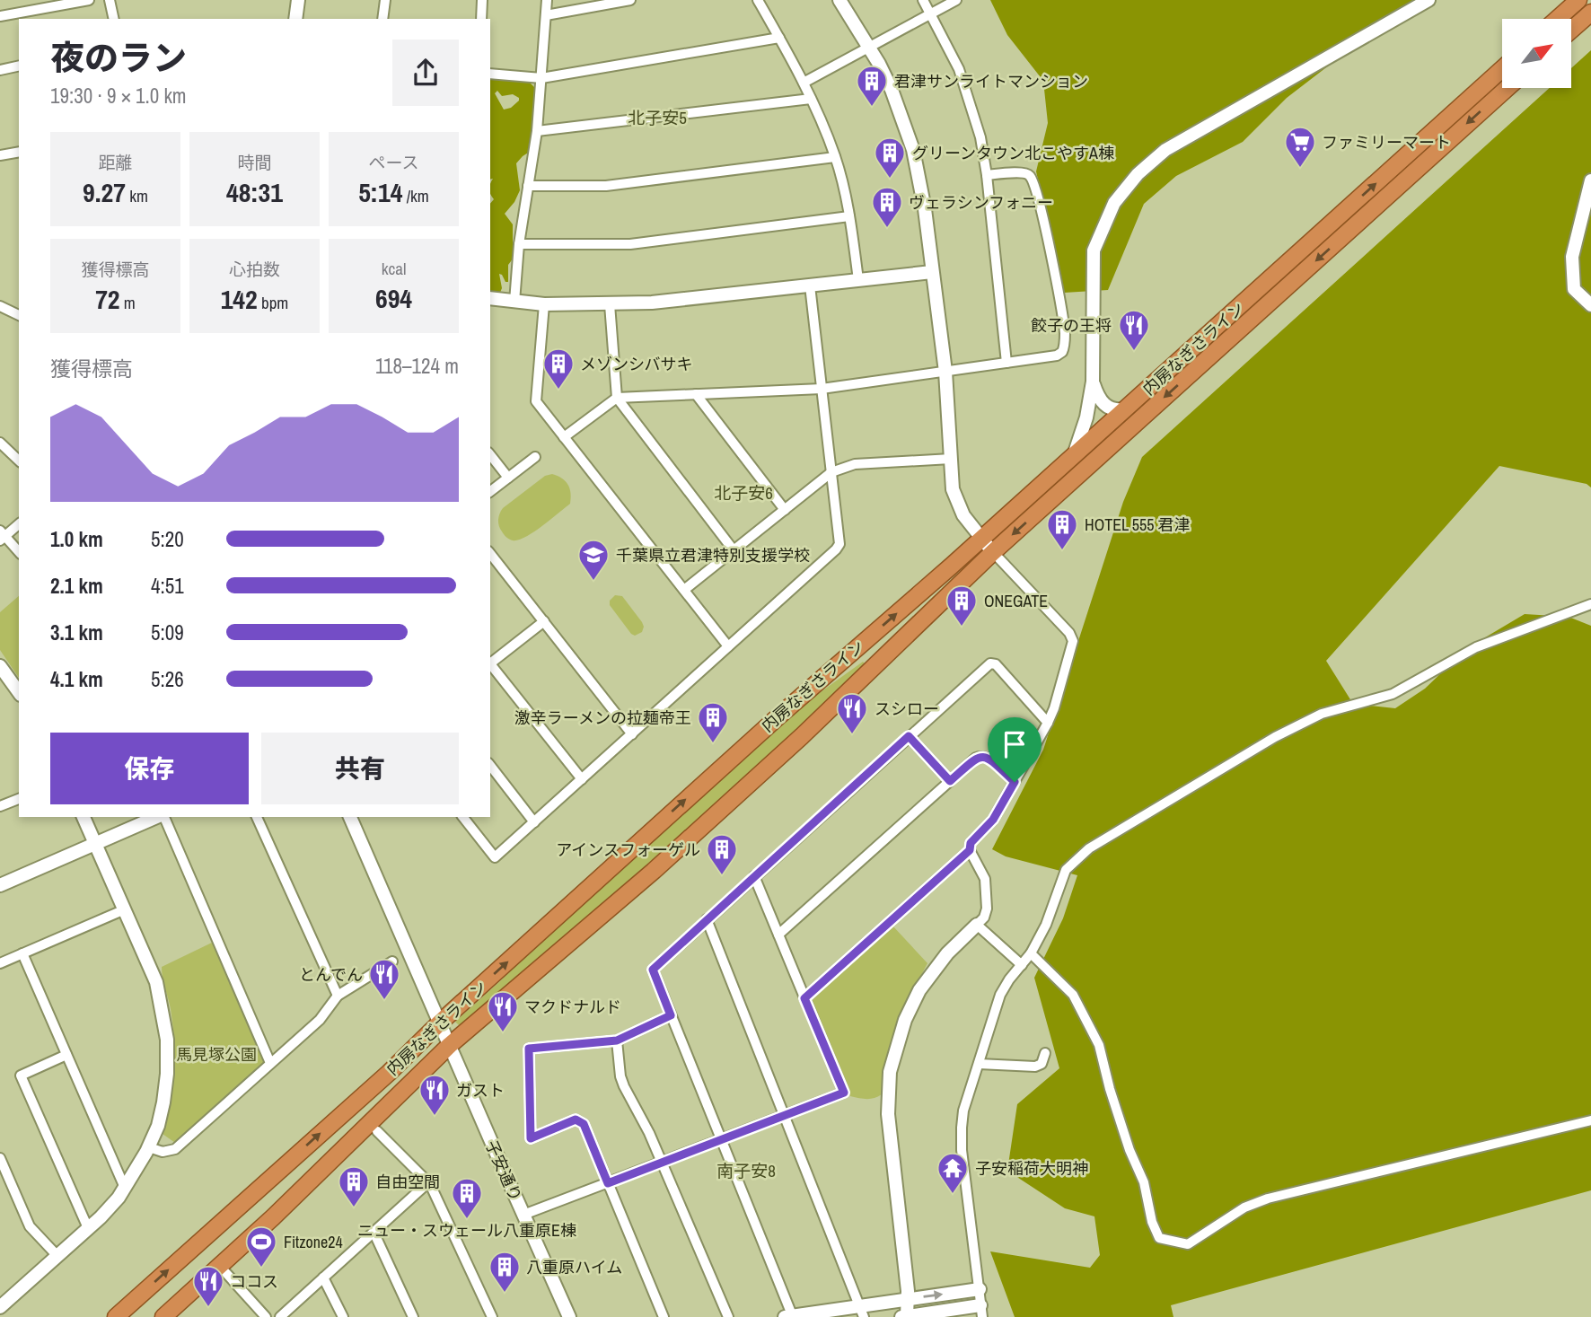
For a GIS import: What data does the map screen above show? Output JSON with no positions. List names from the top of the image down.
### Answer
{
  "streets": {
    "highway": ["内房なぎさライン"],
    "street": ["子安通り"]
  },
  "crossings": [
    ["内房なぎさライン", "子安通り"]
  ],
  "districts": ["北子安5", "北子安6", "南子安8"],
  "parks": ["馬見塚公園"],
  "places": {
    "building": [
      "君津サンライトマンション",
      "グリーンタウン北こやすA棟",
      "ヴェラシンフォニー",
      "メゾンシバサキ",
      "HOTEL 555 君津",
      "ONEGATE",
      "激辛ラーメンの拉麺帝王",
      "アインスフォーゲル",
      "自由空間",
      "ニュー・スウェール八重原E棟",
      "八重原ハイム"
    ],
    "supermarket": ["ファミリーマート"],
    "restaurant": [
      "餃子の王将",
      "スシロー",
      "とんでん",
      "マクドナルド",
      "ガスト",
      "ココス"
    ],
    "school or university": ["千葉県立君津特別支援学校"],
    "temple": ["子安稲荷大明神"],
    "sports": ["Fitzone24"]
  },
  "north": "top right",
  "page": {
    "heading": ["夜のラン", "19:30 · 9 × 1.0 km"],
    "stats": [
      ["距離", "9.27 km"],
      ["時間", "48:31"],
      ["ペース", "5:14 /km"],
      ["獲得標高", "72 m"],
      ["心拍数", "142 bpm"],
      ["kcal", "694"]
    ],
    "chart": ["獲得標高", "118–124 m"],
    "list": [
      {
        "name": "1.0 km",
        "note": "5:20"
      },
      {
        "name": "2.1 km",
        "note": "4:51"
      },
      {
        "name": "3.1 km",
        "note": "5:09"
      },
      {
        "name": "4.1 km",
        "note": "5:26"
      }
    ],
    "buttons": ["保存", "共有"]
  }
}
